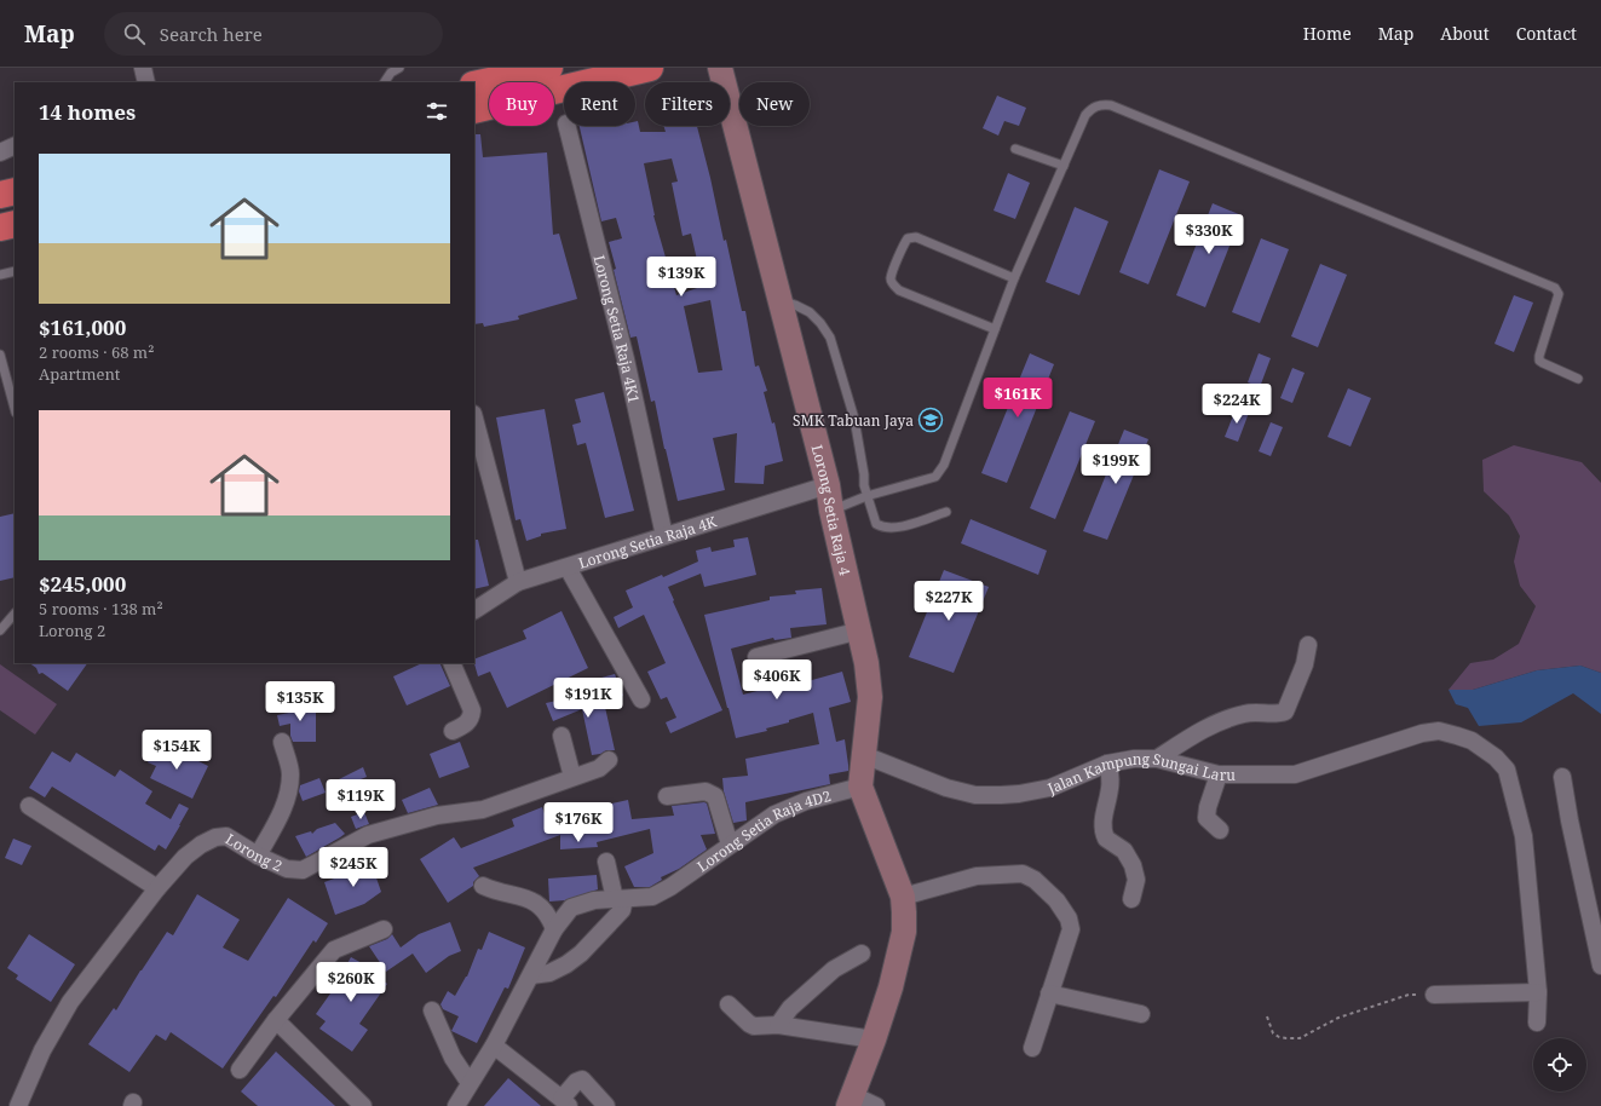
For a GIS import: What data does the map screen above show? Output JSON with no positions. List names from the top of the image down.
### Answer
{
  "streets": {
    "street": [
      "Lorong Setia Raja 4K1",
      "Lorong Setia Raja 4",
      "Lorong Setia Raja 4K",
      "Jalan Kampung Sungai Laru",
      "Lorong Setia Raja 4D2",
      "Lorong 2"
    ]
  },
  "crossings": [
    ["Lorong Setia Raja 4K1", "Lorong Setia Raja 4K"],
    ["Lorong Setia Raja 4", "Lorong Setia Raja 4K"],
    ["Lorong Setia Raja 4", "Jalan Kampung Sungai Laru"],
    ["Lorong Setia Raja 4", "Lorong Setia Raja 4D2"]
  ],
  "places": {
    "school or university": ["SMK Tabuan Jaya"]
  },
  "page": {
    "header": "Map",
    "search": "Search here",
    "nav": [
      "Home",
      "Map",
      "About",
      "Contact"
    ],
    "chip": [
      "Buy",
      "Rent",
      "Filters",
      "New"
    ],
    "heading": "14 homes",
    "list": [
      {
        "name": "$161,000",
        "note": "2 rooms · 68 m² · Apartment"
      },
      {
        "name": "$245,000",
        "note": "5 rooms · 138 m² · Lorong 2"
      }
    ],
    "price": [
      "$330K",
      "$139K",
      "$161K",
      "$224K",
      "$199K",
      "$227K",
      "$406K",
      "$191K",
      "$135K",
      "$154K",
      "$119K",
      "$176K",
      "$245K",
      "$260K"
    ]
  }
}
